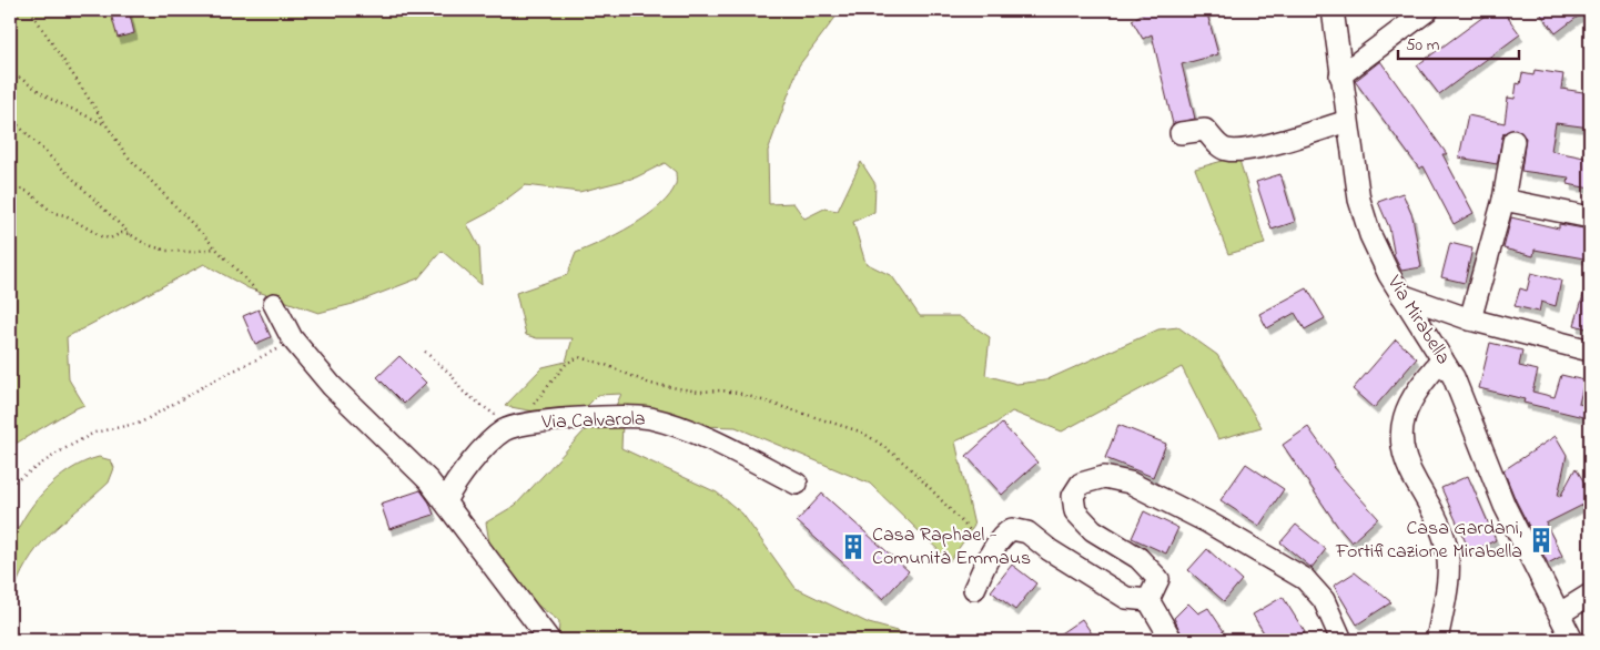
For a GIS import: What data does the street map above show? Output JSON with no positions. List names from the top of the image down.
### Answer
{
  "streets": {
    "street": ["Via Mirabella", "Via Calvarola"]
  },
  "places": {
    "building": ["Casa Gardani, Fortificazione Mirabella", "Casa Raphael - Comunità Emmaus"]
  },
  "scale_bar": "50 m"
}
